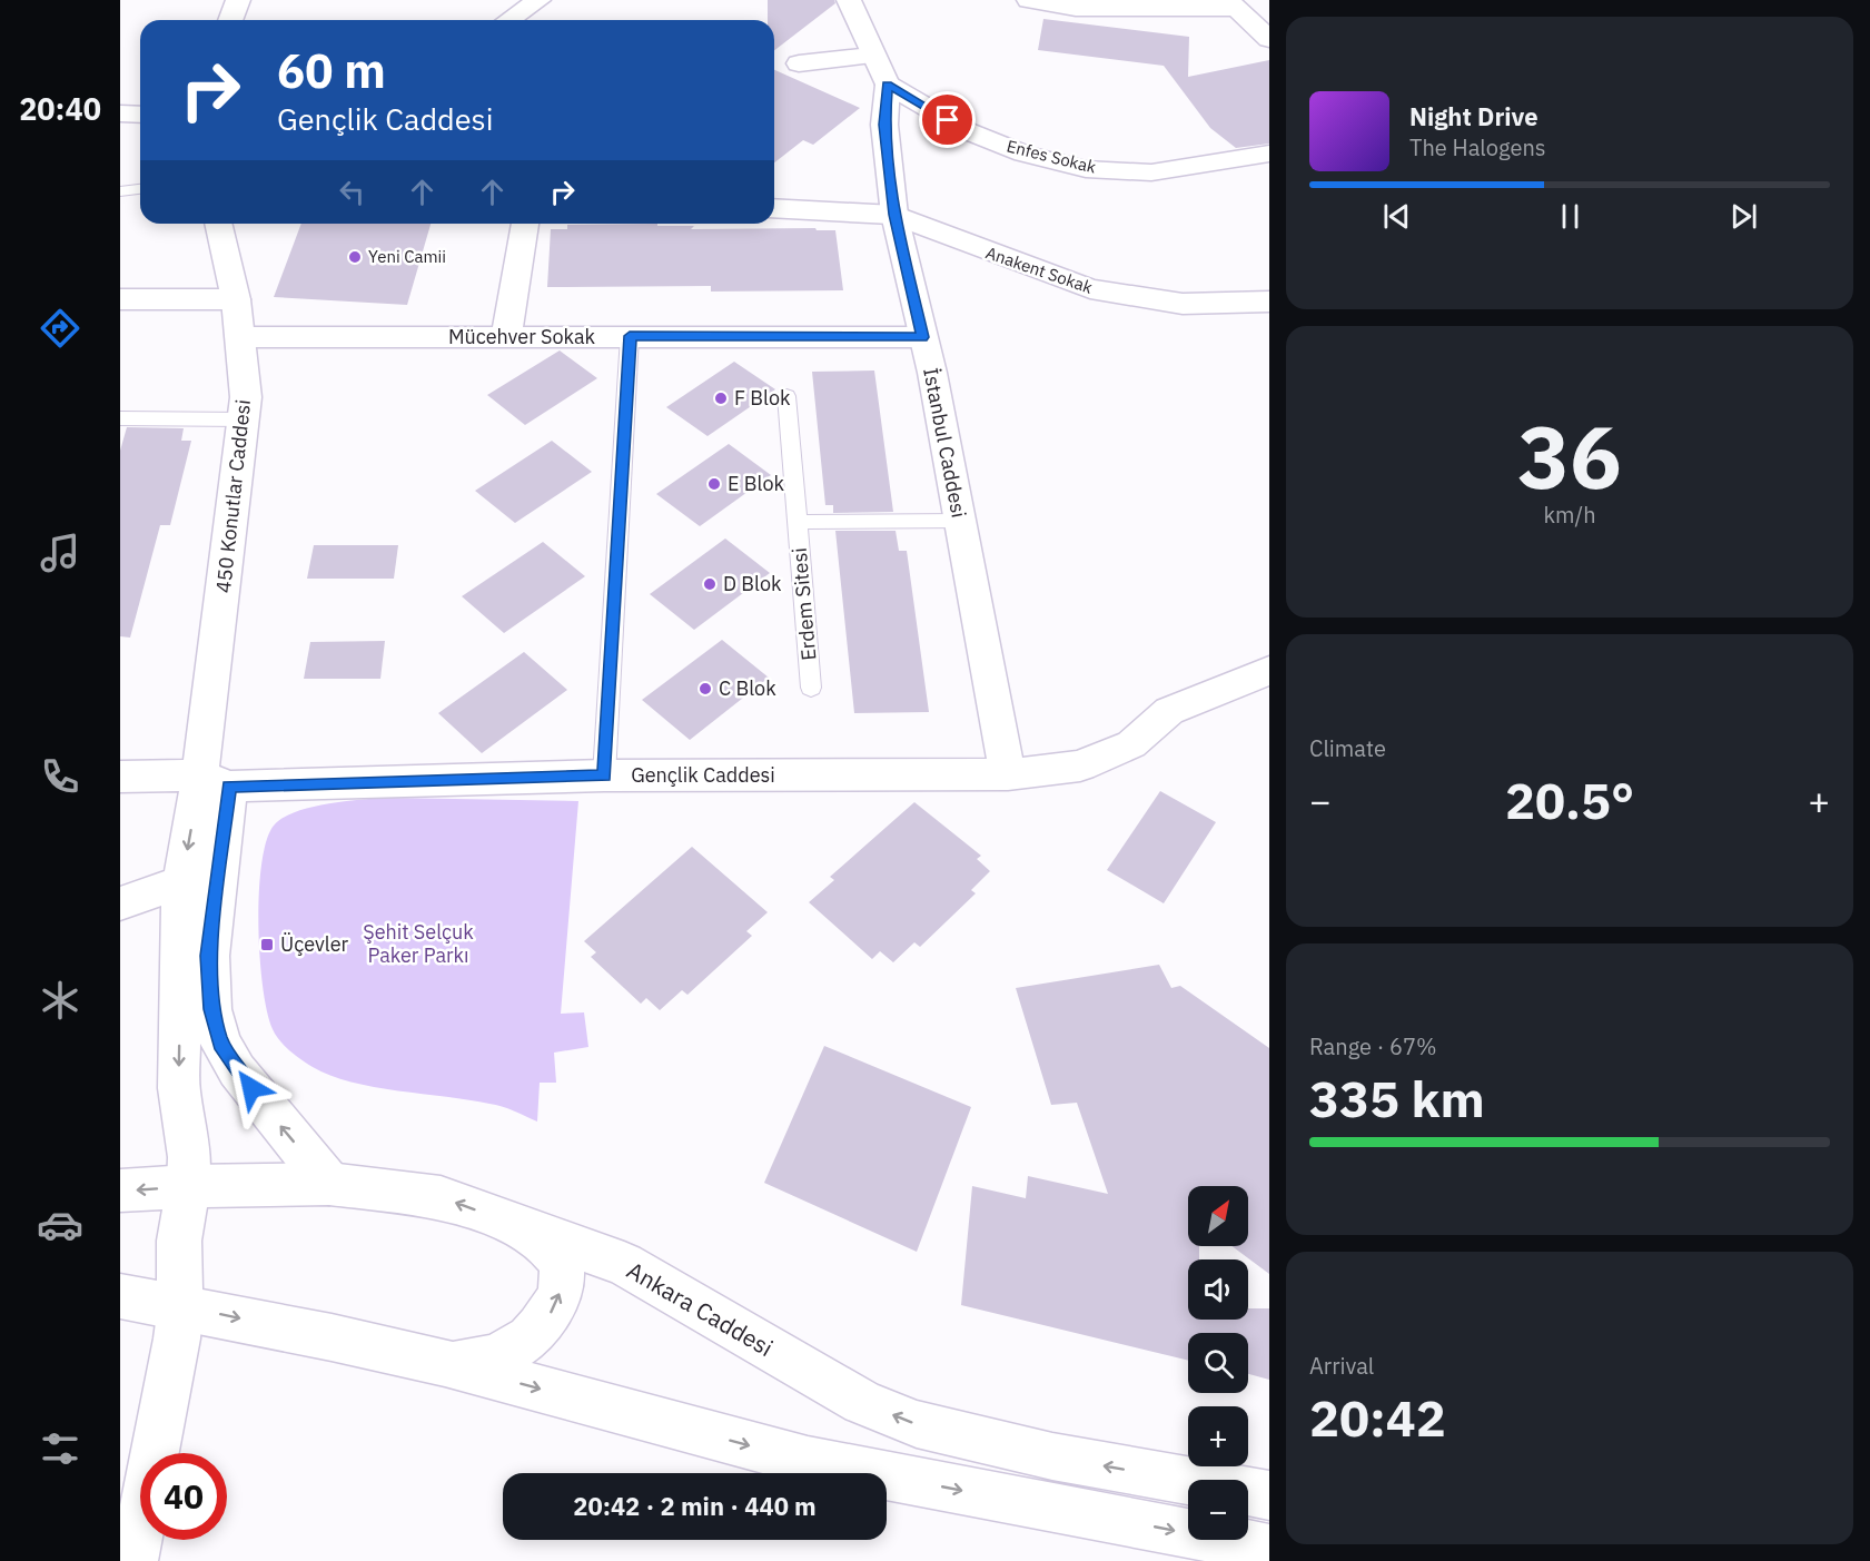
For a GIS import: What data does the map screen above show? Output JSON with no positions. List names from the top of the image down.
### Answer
{
  "streets": {
    "street": [
      "Enfes Sokak",
      "Anakent Sokak",
      "Mücehver Sokak",
      "İstanbul Caddesi",
      "450 Konutlar Caddesi",
      "Gençlik Caddesi",
      "Ankara Caddesi"
    ],
    "lane": ["Erdem Sitesi"]
  },
  "crossings": [
    ["Enfes Sokak", "İstanbul Caddesi"],
    ["Anakent Sokak", "İstanbul Caddesi"],
    ["Mücehver Sokak", "İstanbul Caddesi"],
    ["Mücehver Sokak", "450 Konutlar Caddesi"],
    ["İstanbul Caddesi", "Erdem Sitesi"],
    ["İstanbul Caddesi", "Gençlik Caddesi"],
    ["450 Konutlar Caddesi", "Gençlik Caddesi"]
  ],
  "parks": ["Şehit Selçuk Paker Parkı"],
  "places": {
    "other": [
      "Yeni Camii",
      "F Blok",
      "E Blok",
      "D Blok",
      "C Blok"
    ],
    "transit": ["Üçevler"]
  },
  "north": "top right",
  "page": {
    "tabs": "20:40",
    "turn": ["60 m", "Gençlik Caddesi"],
    "song": ["Night Drive", "The Halogens"],
    "tile": [
      ["36", "km/h"],
      "Climate",
      ["Range · 67%", "335 km"],
      ["Arrival", "20:42"]
    ],
    "heat": ["−", "20.5°", "+"],
    "map_buttons": ["+", "−"],
    "limit": "40",
    "trip": "20:42 · 2 min · 440 m"
  }
}
